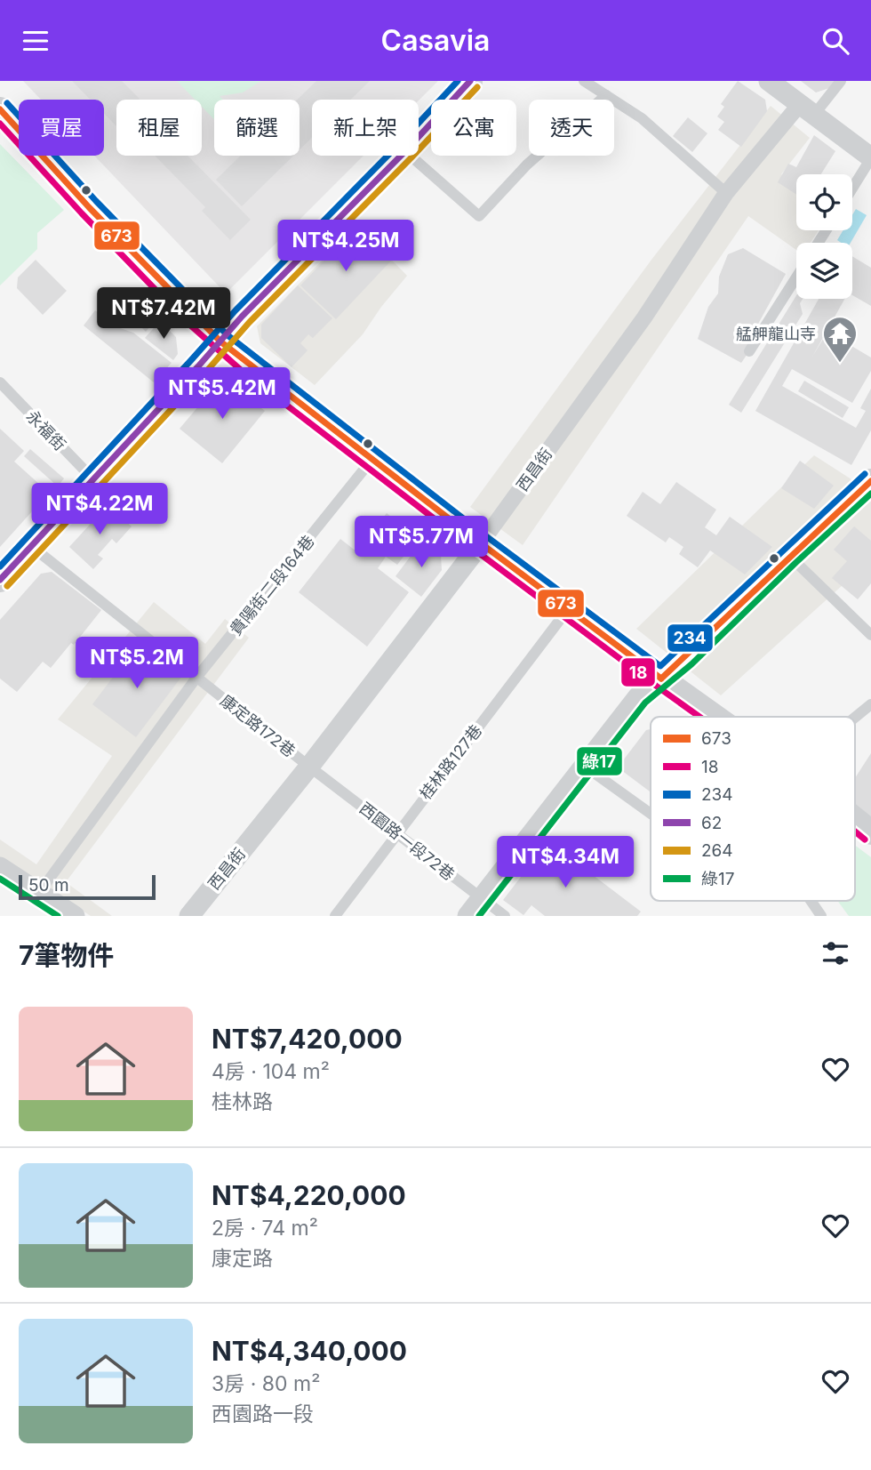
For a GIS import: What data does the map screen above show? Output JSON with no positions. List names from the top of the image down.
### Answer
{
  "streets": {
    "street": ["西昌街"],
    "lane": [
      "永福街",
      "貴陽街二段164巷",
      "康定路172巷",
      "桂林路127巷",
      "西園路一段72巷"
    ]
  },
  "crossings": [
    ["西昌街", "康定路172巷"],
    ["西昌街", "西園路一段72巷"],
    ["貴陽街二段164巷", "康定路172巷"],
    ["康定路172巷", "西園路一段72巷"],
    ["桂林路127巷", "西園路一段72巷"]
  ],
  "places": {
    "temple": ["艋舺龍山寺"]
  },
  "lines": [
    "transit line 234",
    "transit line 62",
    "transit line 264",
    "transit line 673",
    "transit line 18",
    "transit line 綠17"
  ],
  "legend": [
    "673",
    "18",
    "234",
    "62",
    "264",
    "綠17"
  ],
  "scale_bar": "50 m",
  "page": {
    "header": "Casavia",
    "chip": [
      "買屋",
      "租屋",
      "篩選",
      "新上架",
      "公寓",
      "透天"
    ],
    "price": [
      "NT$4.25M",
      "NT$7.42M",
      "NT$5.42M",
      "NT$4.22M",
      "NT$5.77M",
      "NT$5.2M",
      "NT$4.34M"
    ],
    "scale": "50 m",
    "heading": "7筆物件",
    "list": [
      {
        "name": "NT$7,420,000",
        "note": "4房 · 104 m² · 桂林路"
      },
      {
        "name": "NT$4,220,000",
        "note": "2房 · 74 m² · 康定路"
      },
      {
        "name": "NT$4,340,000",
        "note": "3房 · 80 m² · 西園路一段"
      }
    ]
  }
}
